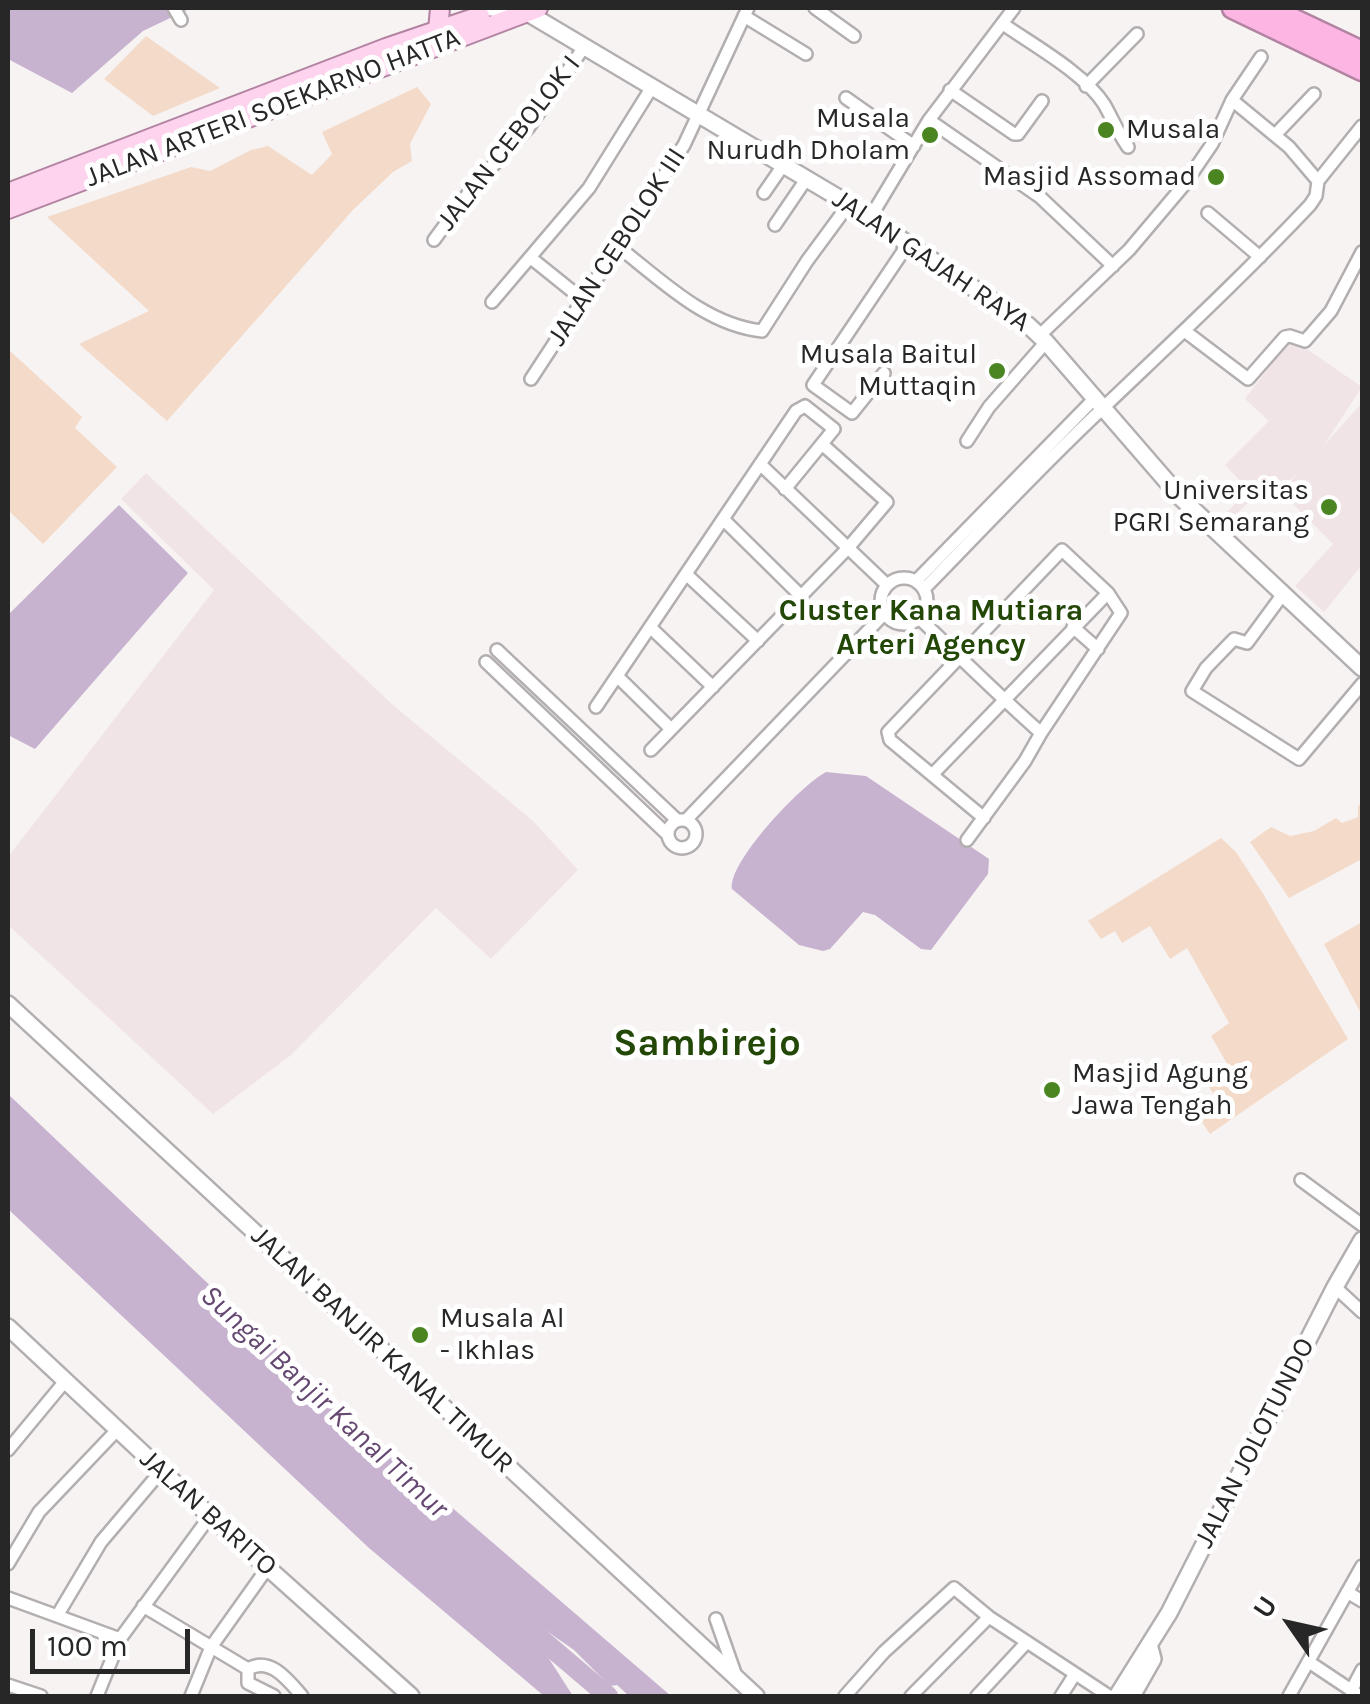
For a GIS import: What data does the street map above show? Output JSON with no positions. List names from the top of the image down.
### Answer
{
  "streets": {
    "main road": [
      "JALAN ARTERI SOEKARNO HATTA",
      "JALAN GAJAH RAYA",
      "JALAN BANJIR KANAL TIMUR",
      "JALAN JOLOTUNDO",
      "JALAN BARITO"
    ],
    "street": ["JALAN CEBOLOK I", "JALAN CEBOLOK III"]
  },
  "crossings": [
    ["JALAN ARTERI SOEKARNO HATTA", "JALAN GAJAH RAYA"],
    ["JALAN CEBOLOK I", "JALAN GAJAH RAYA"],
    ["JALAN CEBOLOK III", "JALAN GAJAH RAYA"]
  ],
  "districts": ["Cluster Kana Mutiara Arteri Agency", "Sambirejo"],
  "water": ["Sungai Banjir Kanal Timur"],
  "places": [
    "Musala",
    "Musala Nurudh Dholam",
    "Masjid Assomad",
    "Musala Baitul Muttaqin",
    "Universitas PGRI Semarang",
    "Masjid Agung Jawa Tengah",
    "Musala Al - Ikhlas"
  ],
  "scale_bar": "100 m",
  "north": "top left"
}
